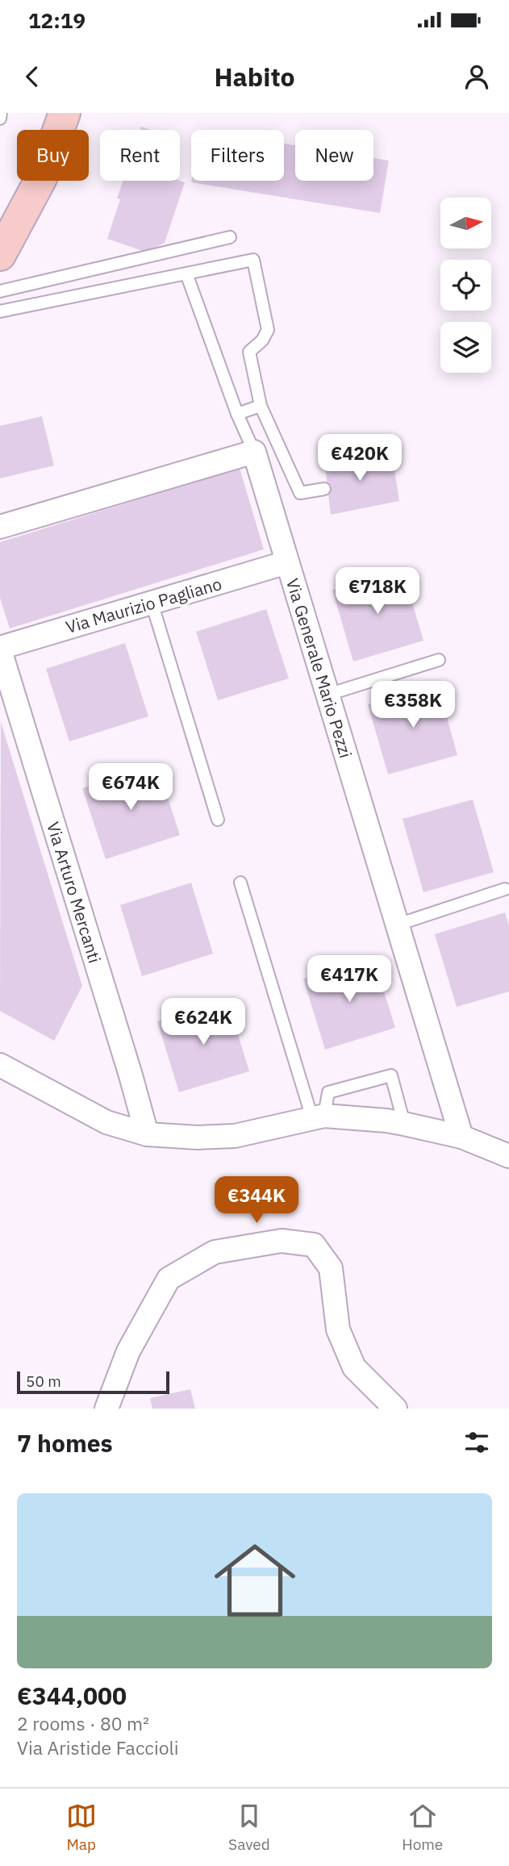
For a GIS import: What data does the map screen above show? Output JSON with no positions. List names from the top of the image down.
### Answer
{
  "streets": {
    "street": ["Via Maurizio Pagliano", "Via Generale Mario Pezzi", "Via Arturo Mercanti"]
  },
  "crossings": [
    ["Via Maurizio Pagliano", "Via Generale Mario Pezzi"],
    ["Via Maurizio Pagliano", "Via Arturo Mercanti"]
  ],
  "scale_bar": "50 m",
  "north": "right",
  "page": {
    "status": "12:19",
    "header": "Habito",
    "chip": [
      "Buy",
      "Rent",
      "Filters",
      "New"
    ],
    "price": [
      "€420K",
      "€718K",
      "€358K",
      "€674K",
      "€417K",
      "€624K",
      "€344K"
    ],
    "scale": "50 m",
    "heading": "7 homes",
    "list": [
      {
        "name": "€344,000",
        "note": "2 rooms · 80 m² · Via Aristide Faccioli"
      }
    ],
    "tabs": ["Map", "Saved", "Home"]
  }
}
